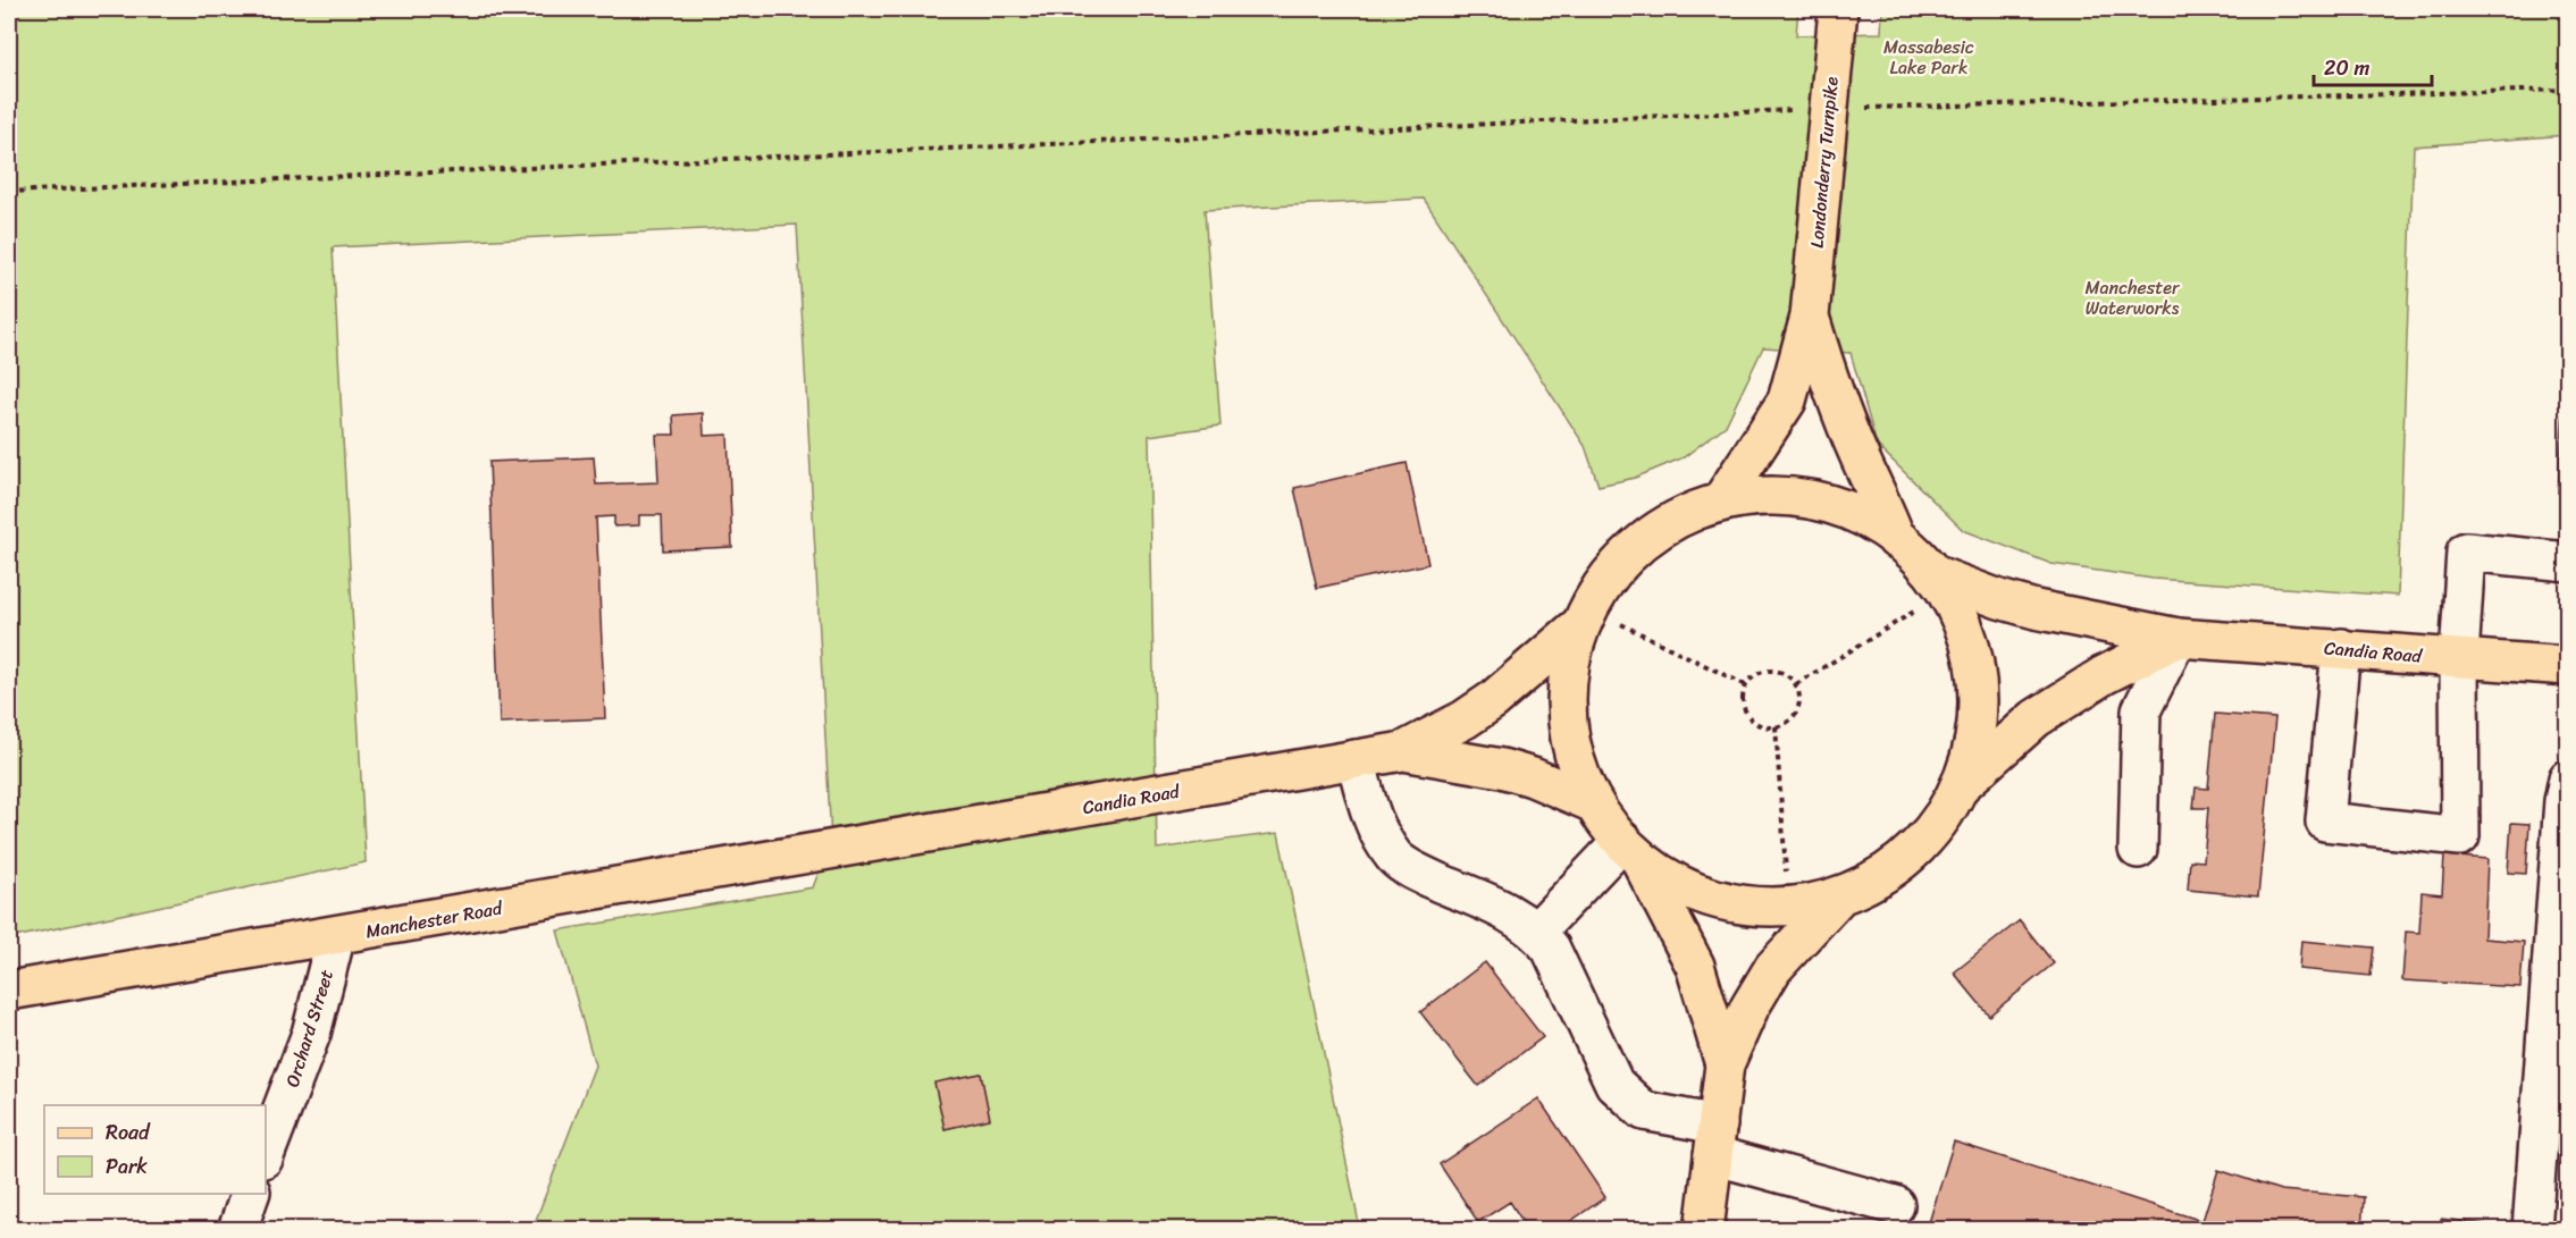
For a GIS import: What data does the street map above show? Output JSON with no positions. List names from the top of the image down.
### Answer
{
  "streets": {
    "main road": ["Londonderry Turnpike", "Candia Road", "Manchester Road"],
    "street": ["Orchard Street"]
  },
  "crossings": [
    ["Candia Road", "Manchester Road"],
    ["Manchester Road", "Orchard Street"]
  ],
  "parks": ["Massabesic Lake Park", "Manchester Waterworks"],
  "legend": ["Road", "Park"],
  "scale_bar": "20 m"
}
